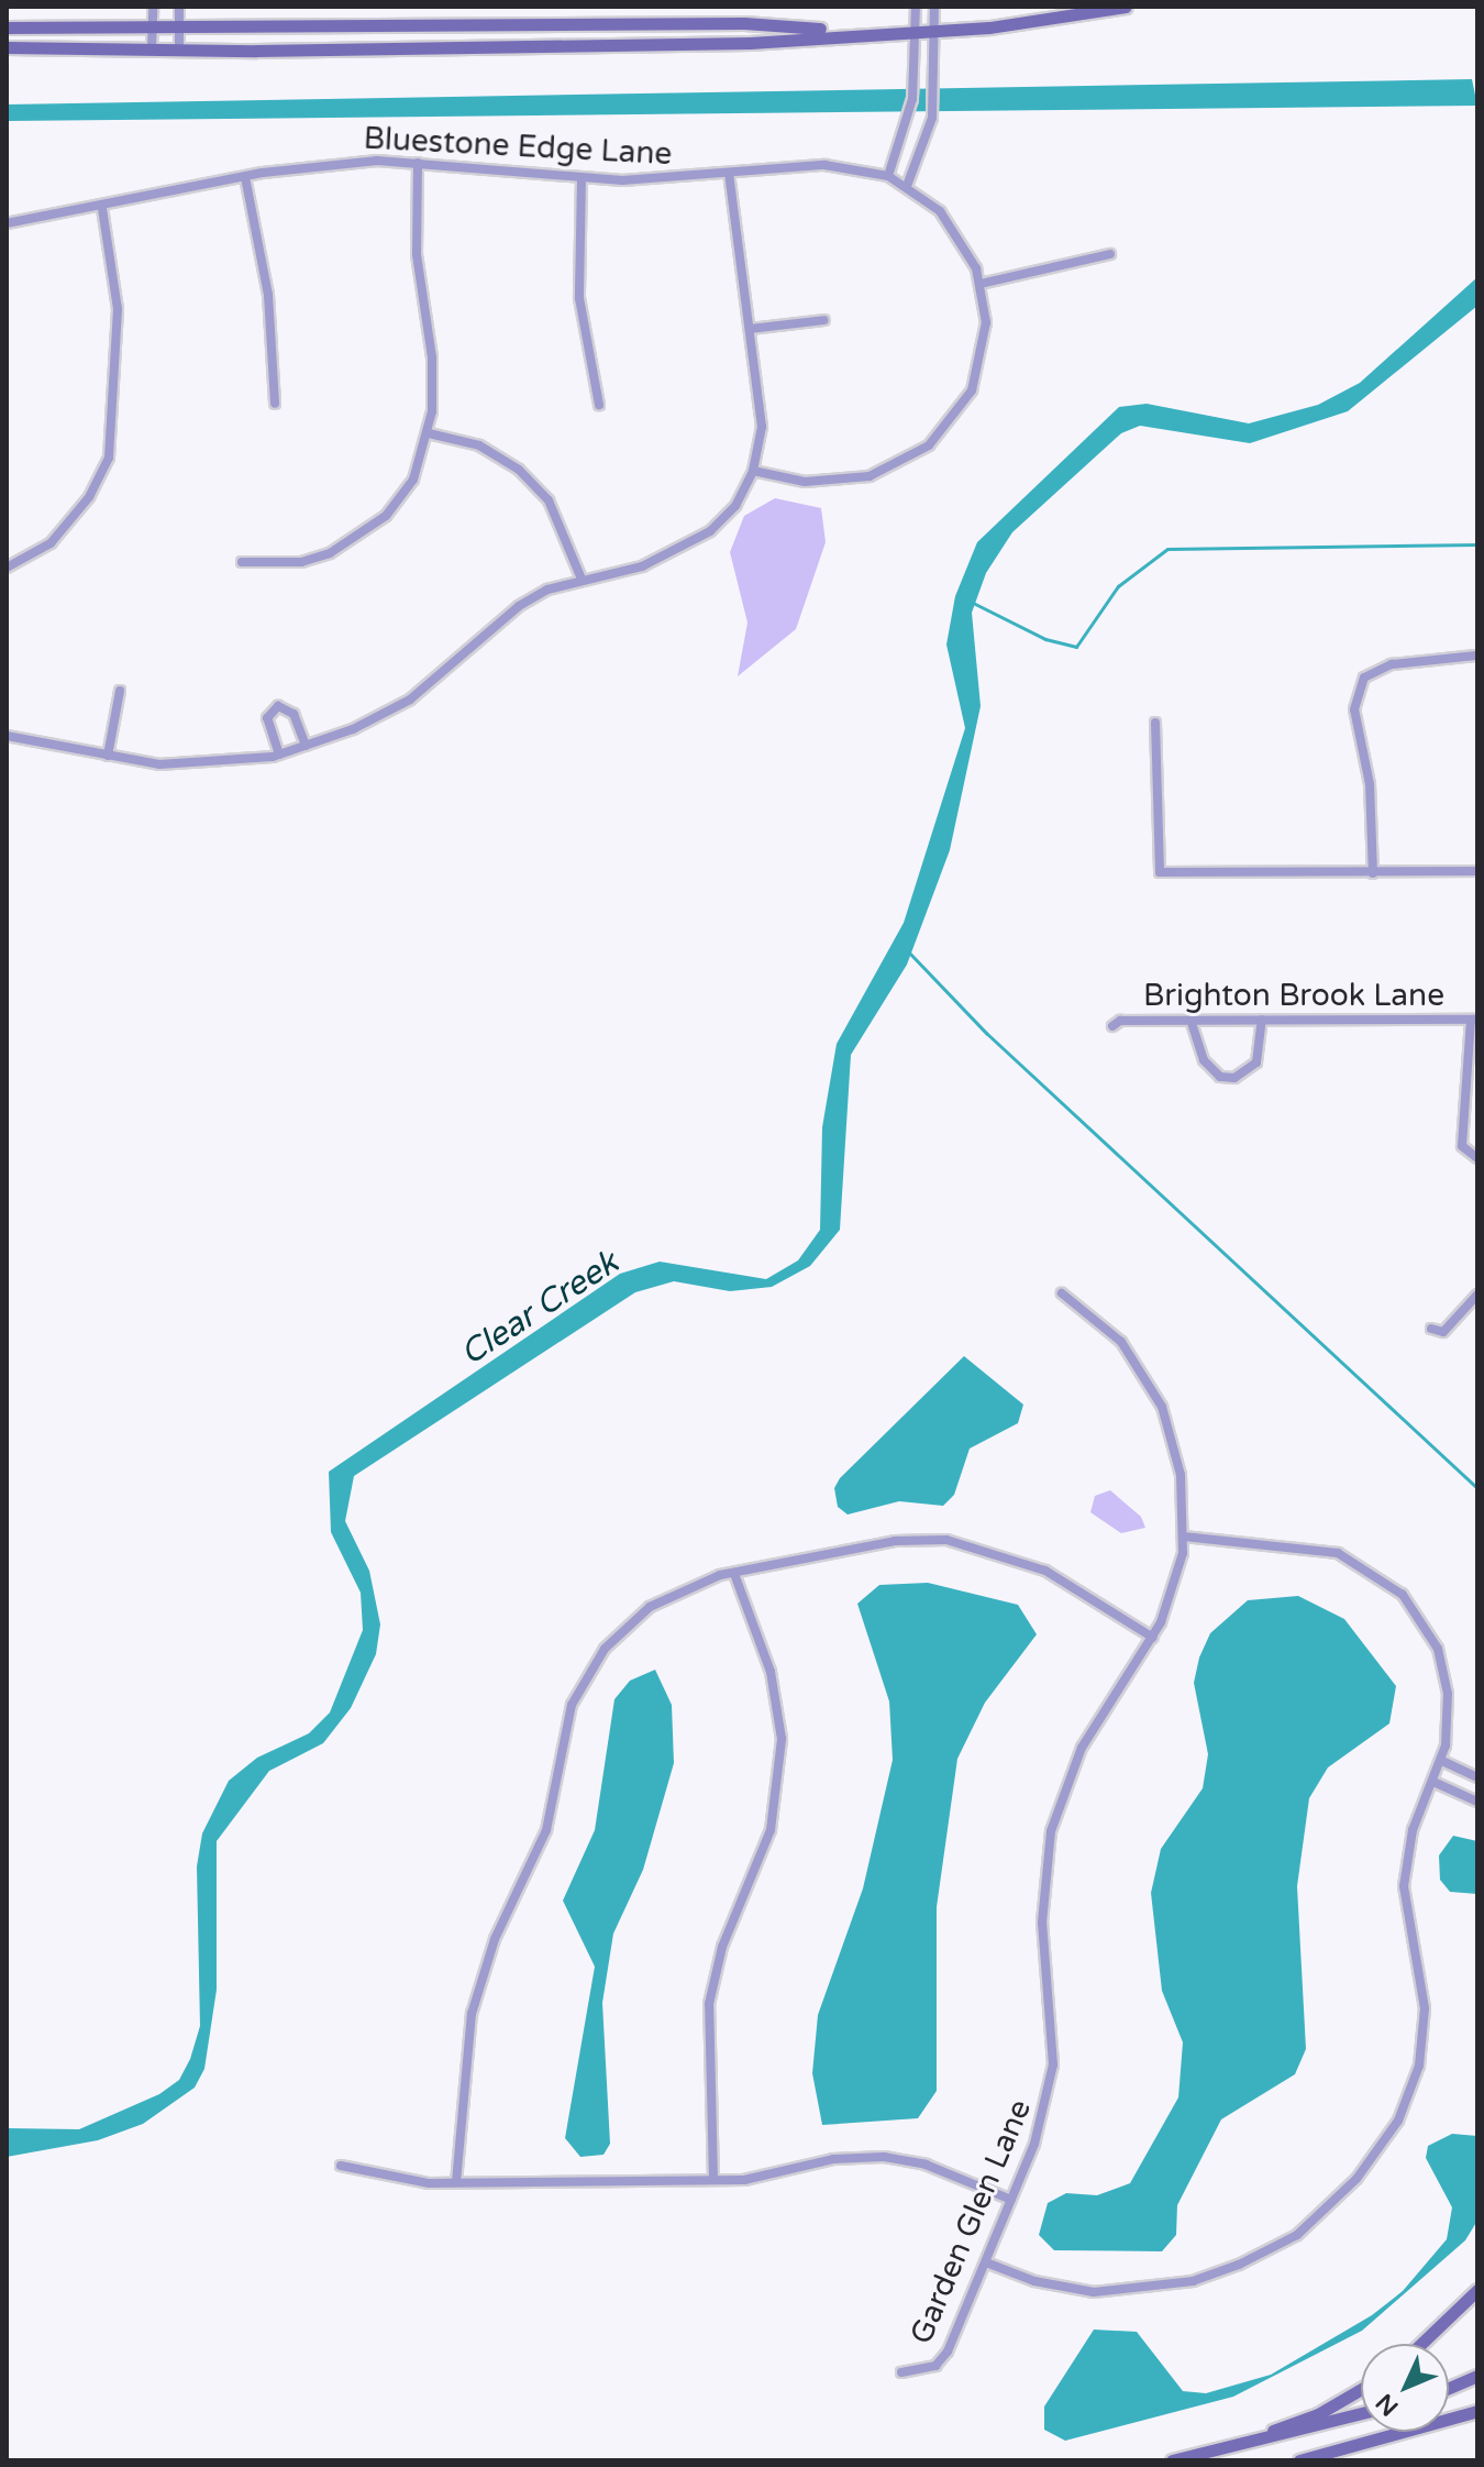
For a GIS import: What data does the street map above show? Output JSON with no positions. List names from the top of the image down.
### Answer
{
  "streets": {
    "street": ["Bluestone Edge Lane", "Brighton Brook Lane", "Garden Glen Lane"]
  },
  "water": ["Clear Creek"],
  "north": "bottom left"
}
